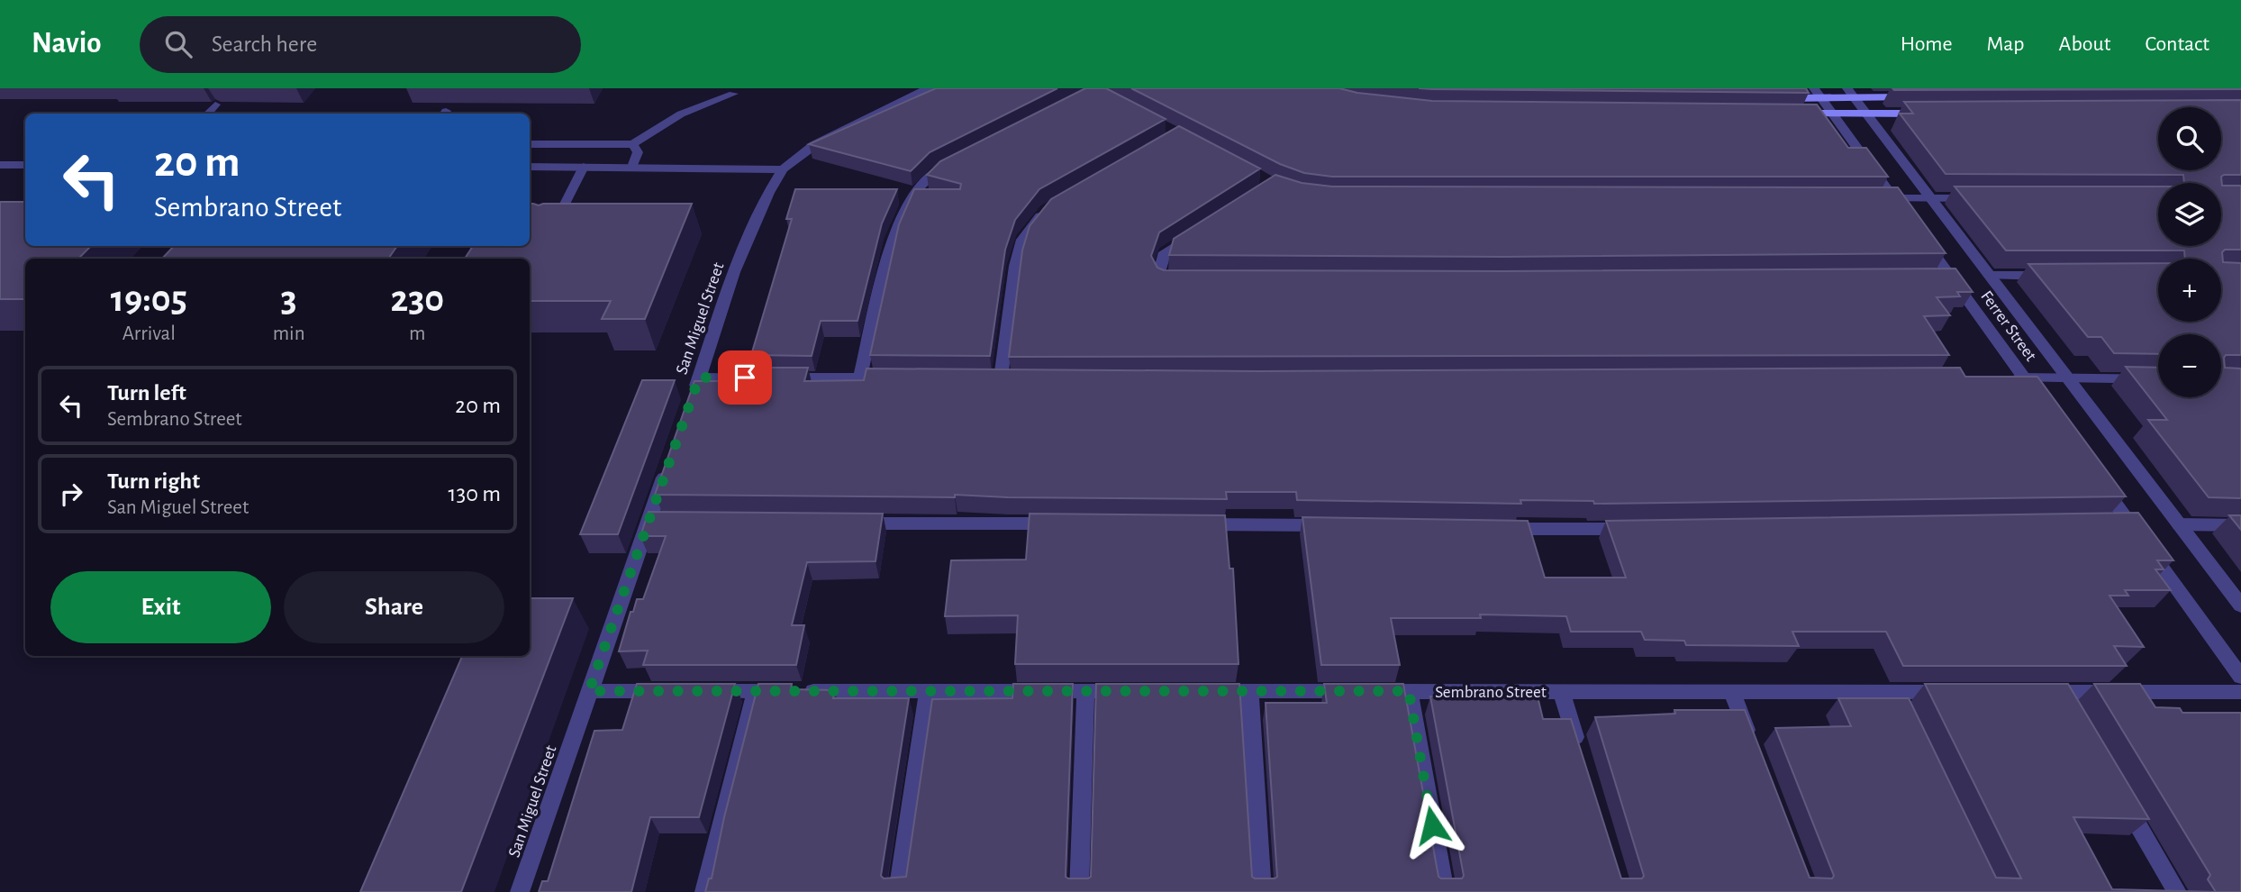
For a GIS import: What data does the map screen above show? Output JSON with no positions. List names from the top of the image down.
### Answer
{
  "streets": {
    "street": ["San Miguel Street", "Ferrer Street", "Sembrano Street"]
  },
  "page": {
    "header": "Navio",
    "search": "Search here",
    "nav": [
      "Home",
      "Map",
      "About",
      "Contact"
    ],
    "map_buttons": ["+", "−"],
    "turn": ["20 m", "Sembrano Street"],
    "eta": [
      "19:05",
      "Arrival",
      "3",
      "min",
      "230",
      "m"
    ],
    "list": [
      {
        "name": "Turn left",
        "note": "Sembrano Street",
        "value": "20 m"
      },
      {
        "name": "Turn right",
        "note": "San Miguel Street",
        "value": "130 m"
      }
    ],
    "buttons": ["Exit", "Share"]
  }
}
